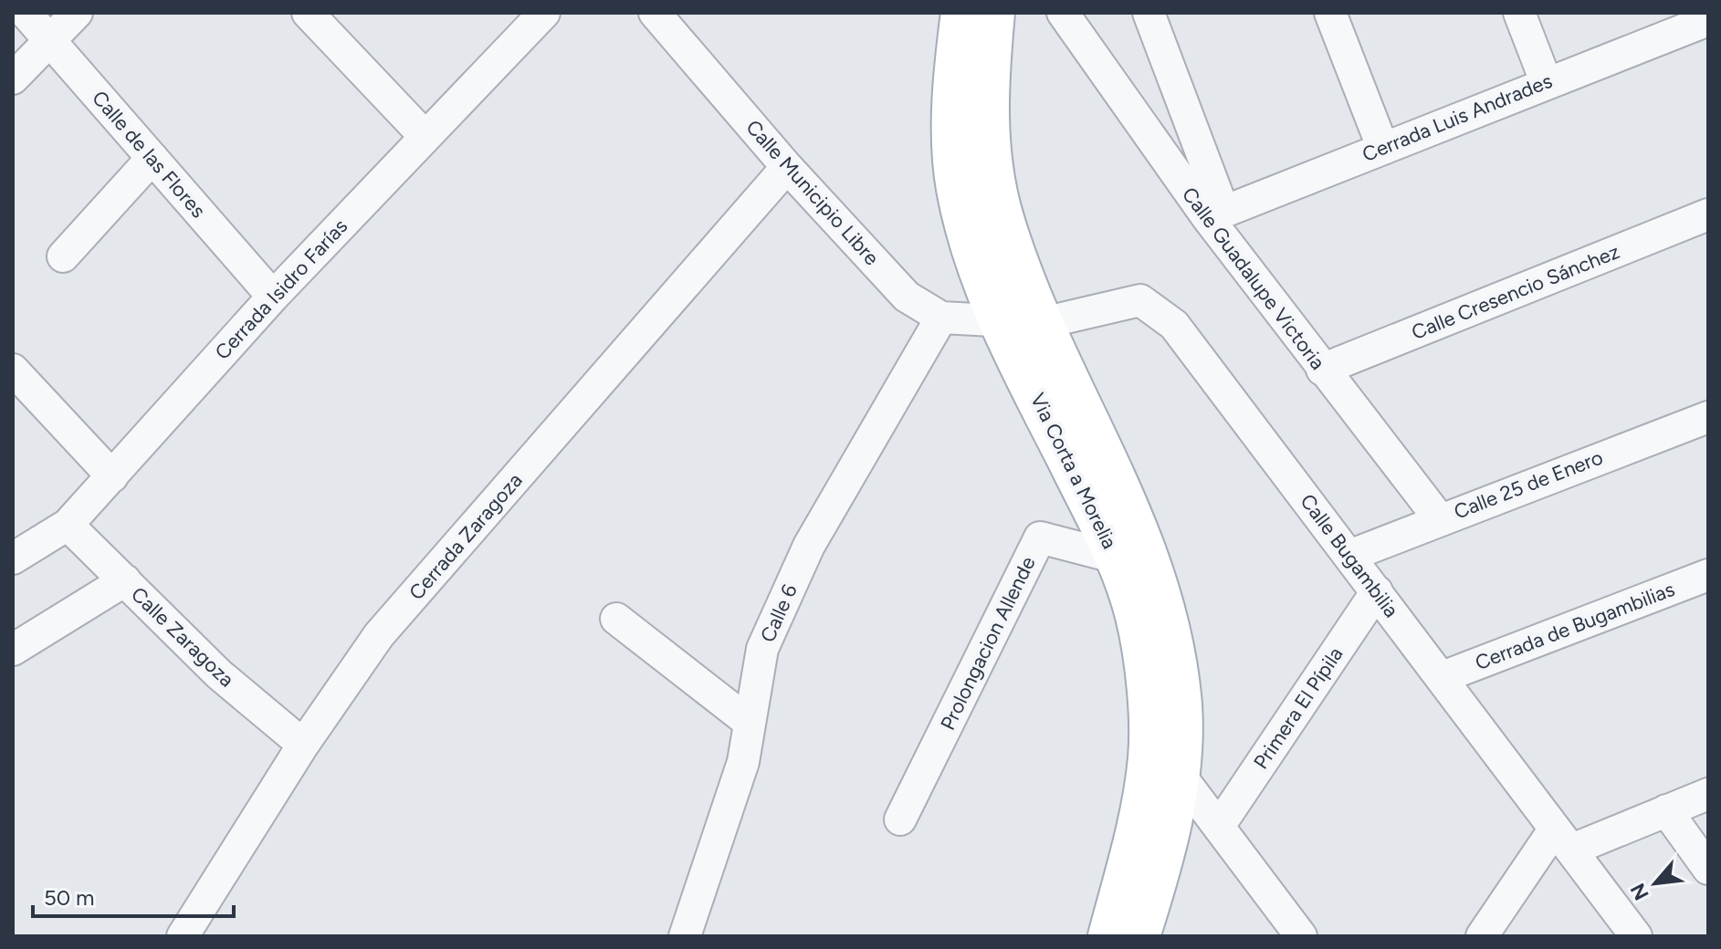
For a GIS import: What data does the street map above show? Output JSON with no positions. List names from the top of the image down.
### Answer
{
  "streets": {
    "main road": ["Via Corta a Morelia"],
    "street": [
      "Cerrada Luis Andrades",
      "Calle de las Flores",
      "Calle Municipio Libre",
      "Calle Guadalupe Victoria",
      "Cerrada Isidro Farías",
      "Calle Cresencio Sánchez",
      "Calle 25 de Enero",
      "Cerrada Zaragoza",
      "Calle Bugambilia",
      "Calle 6",
      "Cerrada de Bugambilias",
      "Calle Zaragoza",
      "Prolongacion Allende",
      "Primera El Pípila"
    ]
  },
  "crossings": [
    ["Cerrada Luis Andrades", "Calle Guadalupe Victoria"],
    ["Calle de las Flores", "Cerrada Isidro Farías"],
    ["Calle Municipio Libre", "Via Corta a Morelia"],
    ["Calle Municipio Libre", "Cerrada Zaragoza"],
    ["Calle Municipio Libre", "Calle Bugambilia"],
    ["Calle Municipio Libre", "Calle 6"],
    ["Calle Guadalupe Victoria", "Calle Cresencio Sánchez"],
    ["Calle Guadalupe Victoria", "Calle 25 de Enero"],
    ["Cerrada Isidro Farías", "Calle Zaragoza"],
    ["Via Corta a Morelia", "Calle Bugambilia"],
    ["Via Corta a Morelia", "Prolongacion Allende"],
    ["Calle 25 de Enero", "Calle Bugambilia"],
    ["Cerrada Zaragoza", "Calle Zaragoza"],
    ["Calle Bugambilia", "Cerrada de Bugambilias"],
    ["Calle Bugambilia", "Primera El Pípila"]
  ],
  "scale_bar": "50 m",
  "north": "bottom left"
}
